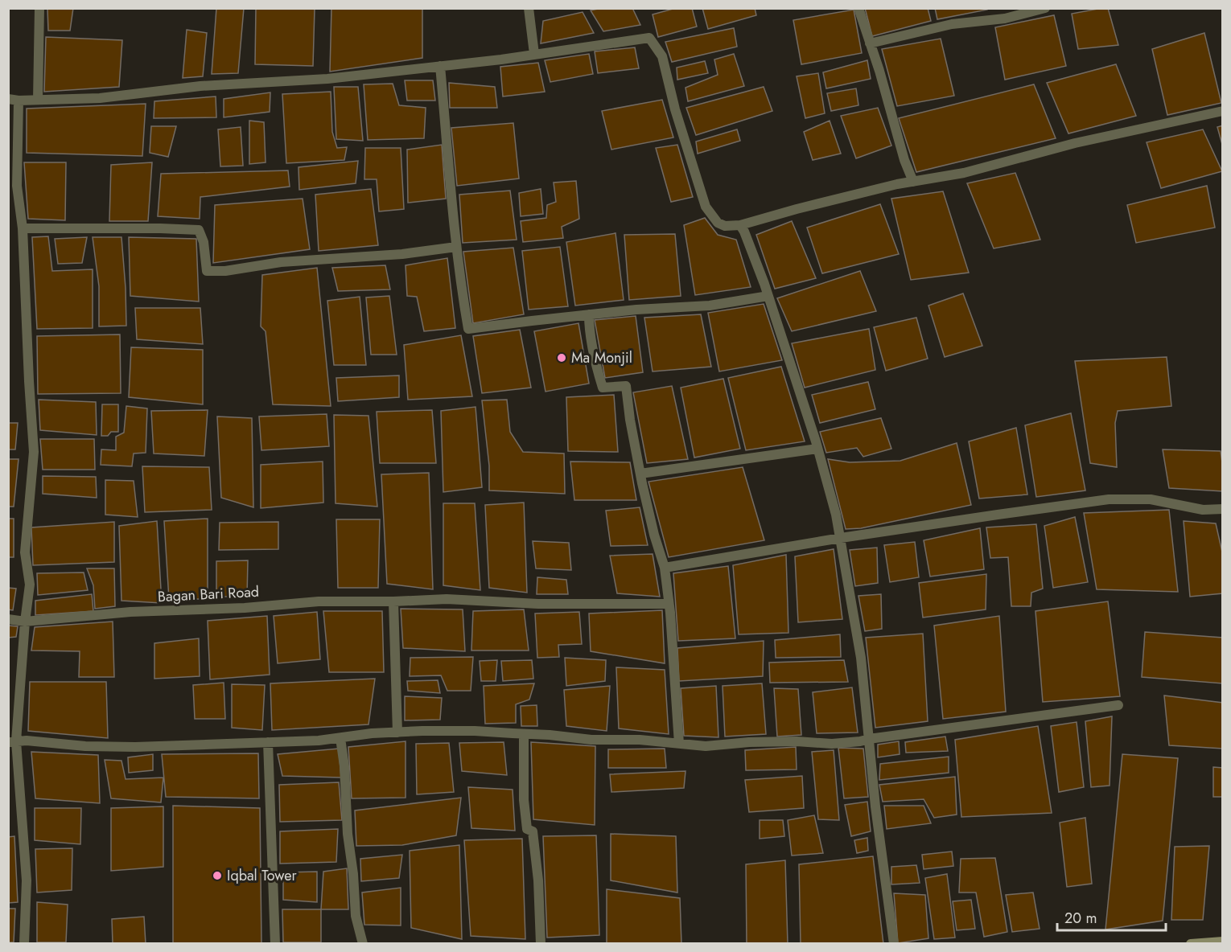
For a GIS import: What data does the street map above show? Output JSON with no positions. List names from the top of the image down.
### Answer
{
  "streets": {
    "street": ["Bagan Bari Road"]
  },
  "places": ["Ma Monjil", "Iqbal Tower"],
  "scale_bar": "20 m"
}
